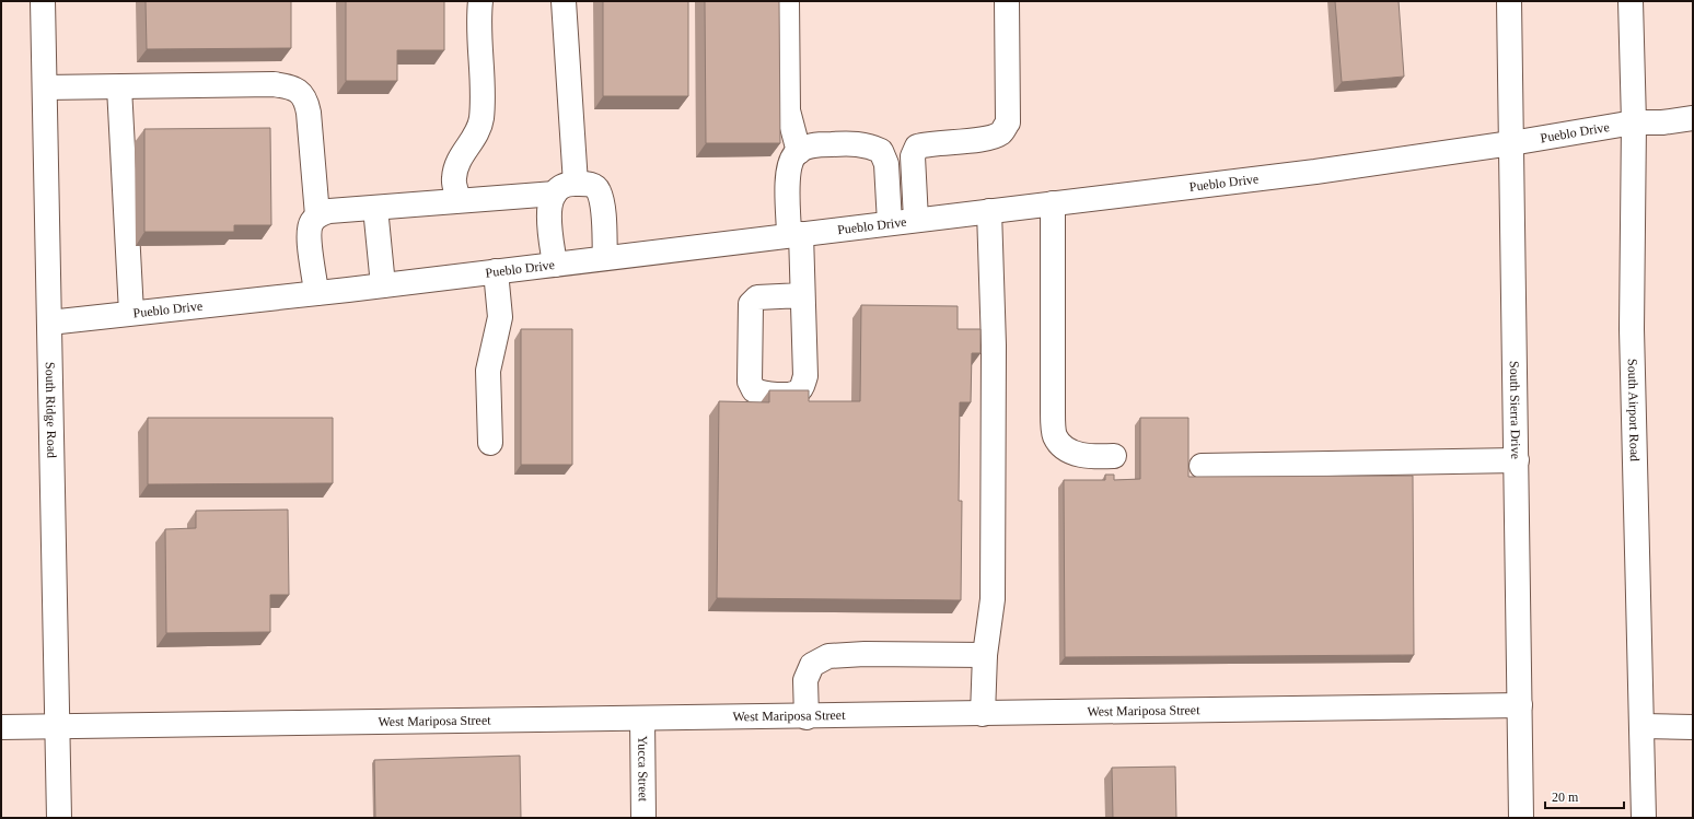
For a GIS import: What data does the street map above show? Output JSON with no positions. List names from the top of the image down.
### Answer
{
  "streets": {
    "street": [
      "Pueblo Drive",
      "South Ridge Road",
      "South Sierra Drive",
      "South Airport Road",
      "West Mariposa Street",
      "Yucca Street"
    ]
  },
  "crossings": [
    ["Pueblo Drive", "South Ridge Road"],
    ["Pueblo Drive", "South Sierra Drive"],
    ["Pueblo Drive", "South Airport Road"],
    ["South Ridge Road", "West Mariposa Street"],
    ["South Sierra Drive", "West Mariposa Street"],
    ["West Mariposa Street", "Yucca Street"]
  ],
  "scale_bar": "20 m"
}
